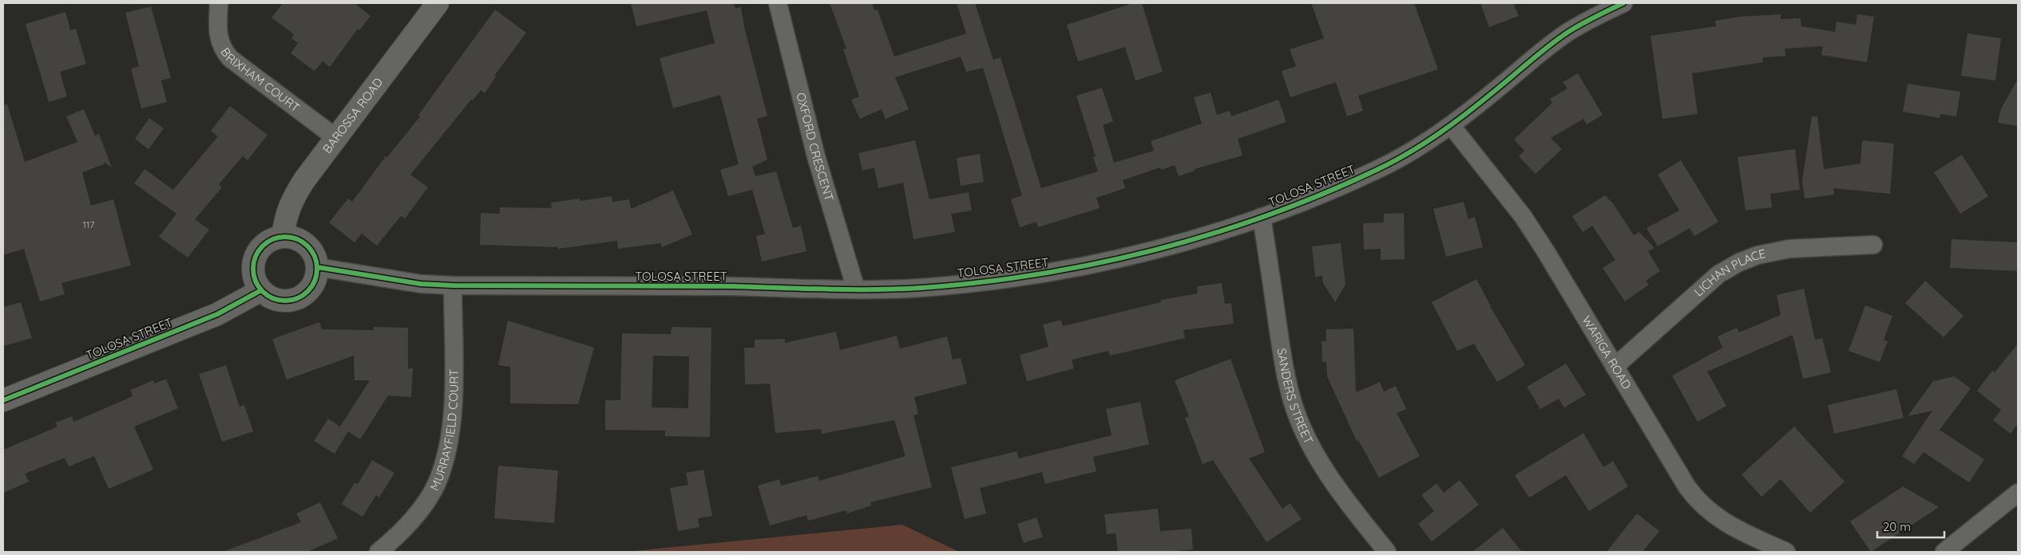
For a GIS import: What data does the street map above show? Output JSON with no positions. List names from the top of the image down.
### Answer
{
  "streets": {
    "street": [
      "BRIXHAM COURT",
      "BAROSSA ROAD",
      "OXFORD CRESCENT",
      "TOLOSA STREET",
      "LICHAN PLACE",
      "WARIGA ROAD",
      "SANDERS STREET",
      "MURRAYFIELD COURT"
    ]
  },
  "crossings": [
    ["BRIXHAM COURT", "BAROSSA ROAD"],
    ["BAROSSA ROAD", "TOLOSA STREET"],
    ["OXFORD CRESCENT", "TOLOSA STREET"],
    ["TOLOSA STREET", "WARIGA ROAD"],
    ["TOLOSA STREET", "SANDERS STREET"],
    ["TOLOSA STREET", "MURRAYFIELD COURT"],
    ["LICHAN PLACE", "WARIGA ROAD"]
  ],
  "house_numbers": ["117"],
  "scale_bar": "20 m"
}
